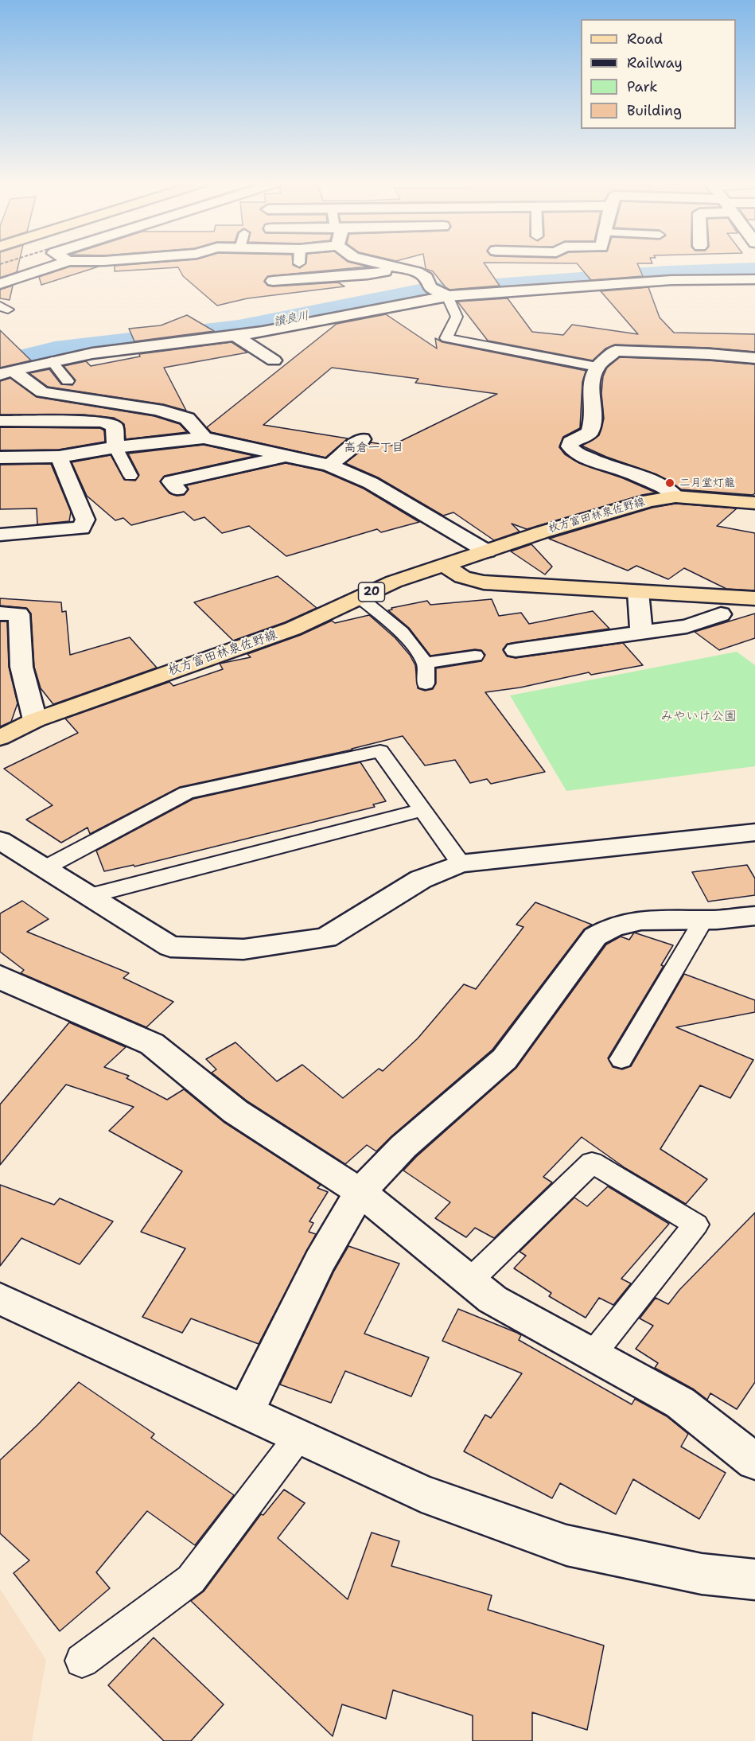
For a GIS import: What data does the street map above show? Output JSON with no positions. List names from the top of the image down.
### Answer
{
  "streets": {
    "main road": ["枚方富田林泉佐野線", "20"]
  },
  "districts": ["高倉一丁目"],
  "water": ["讃良川"],
  "parks": ["みやいけ公園"],
  "places": ["二月堂灯籠"],
  "legend": [
    "Road",
    "Railway",
    "Park",
    "Building"
  ]
}
